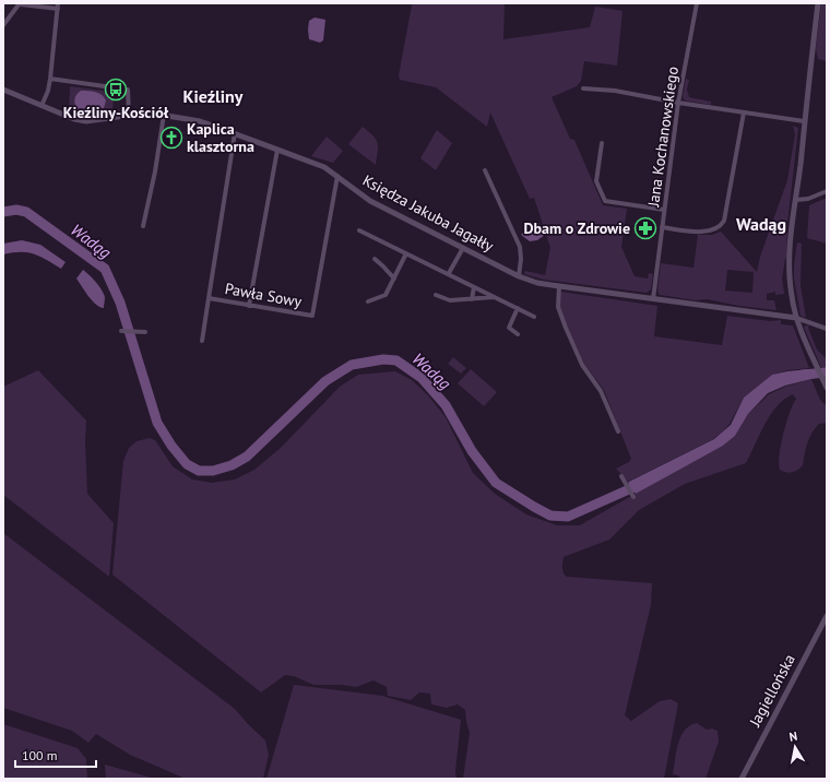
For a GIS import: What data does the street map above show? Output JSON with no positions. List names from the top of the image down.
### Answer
{
  "streets": {
    "street": [
      "Jana Kochanowskiego",
      "Księdza Jakuba Jagałły",
      "Pawła Sowy",
      "Jagiellońska"
    ]
  },
  "crossings": [
    ["Jana Kochanowskiego", "Księdza Jakuba Jagałły"],
    ["Księdza Jakuba Jagałły", "Pawła Sowy"]
  ],
  "districts": ["Kieźliny", "Wadąg"],
  "water": ["Wadąg"],
  "places": {
    "bus stop": ["Kieźliny-Kościół"],
    "church": ["Kaplica klasztorna"],
    "pharmacy": ["Dbam o Zdrowie"]
  },
  "scale_bar": "100 m",
  "north": "top"
}
